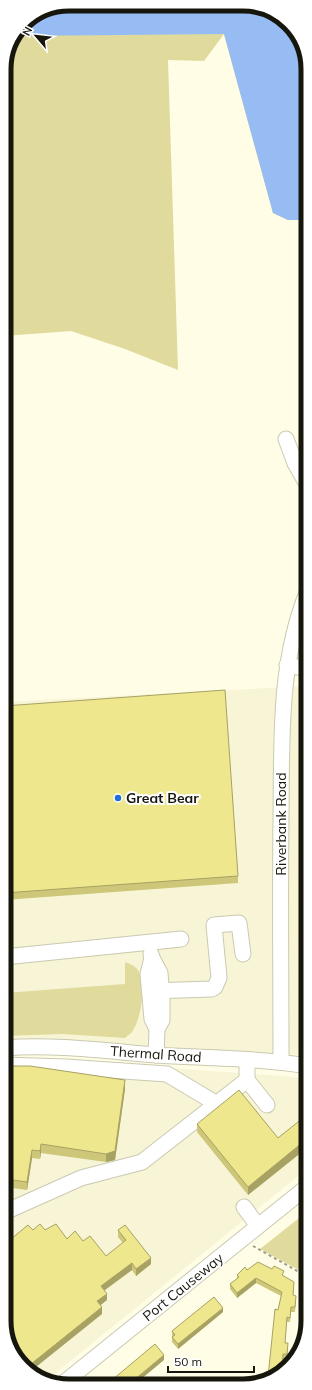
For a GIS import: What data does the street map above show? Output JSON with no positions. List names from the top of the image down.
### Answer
{
  "streets": {
    "street": ["Riverbank Road", "Thermal Road", "Port Causeway"]
  },
  "crossings": [
    ["Riverbank Road", "Thermal Road"]
  ],
  "places": ["Great Bear"],
  "scale_bar": "50 m",
  "north": "top left"
}
